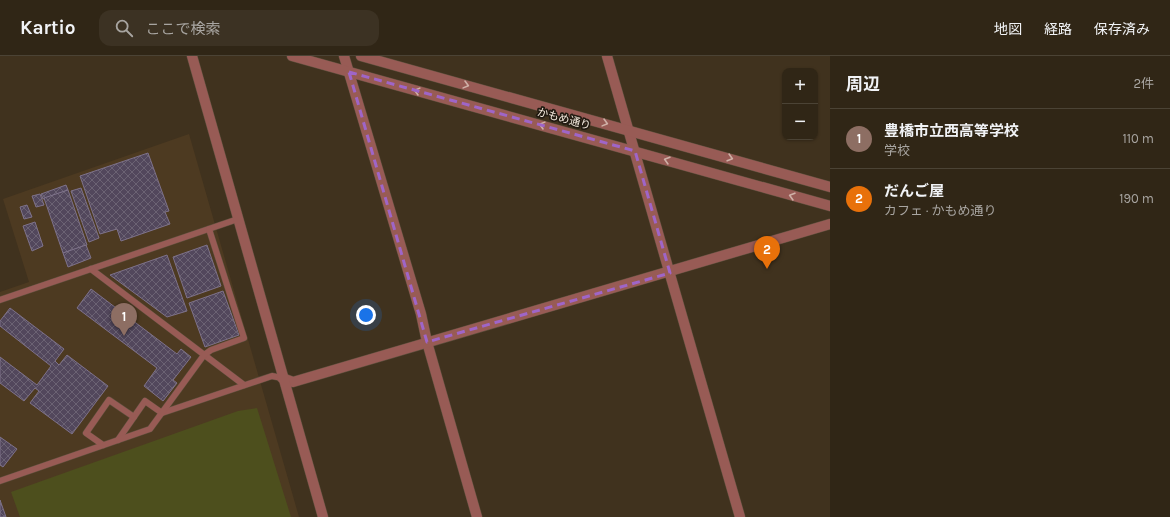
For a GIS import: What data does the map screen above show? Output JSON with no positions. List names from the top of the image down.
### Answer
{
  "streets": {
    "street": ["かもめ通り"]
  },
  "page": {
    "header": "Kartio",
    "search": "ここで検索",
    "nav": ["地図", "経路", "保存済み"],
    "heading": ["周辺", "2件"],
    "map_buttons": ["+", "−"],
    "list": [
      {
        "mark": "1",
        "name": "豊橋市立西高等学校",
        "note": "学校",
        "value": "110 m"
      },
      {
        "mark": "2",
        "name": "だんご屋",
        "note": "カフェ · かもめ通り",
        "value": "190 m"
      }
    ],
    "pins": ["2", "1"]
  }
}
